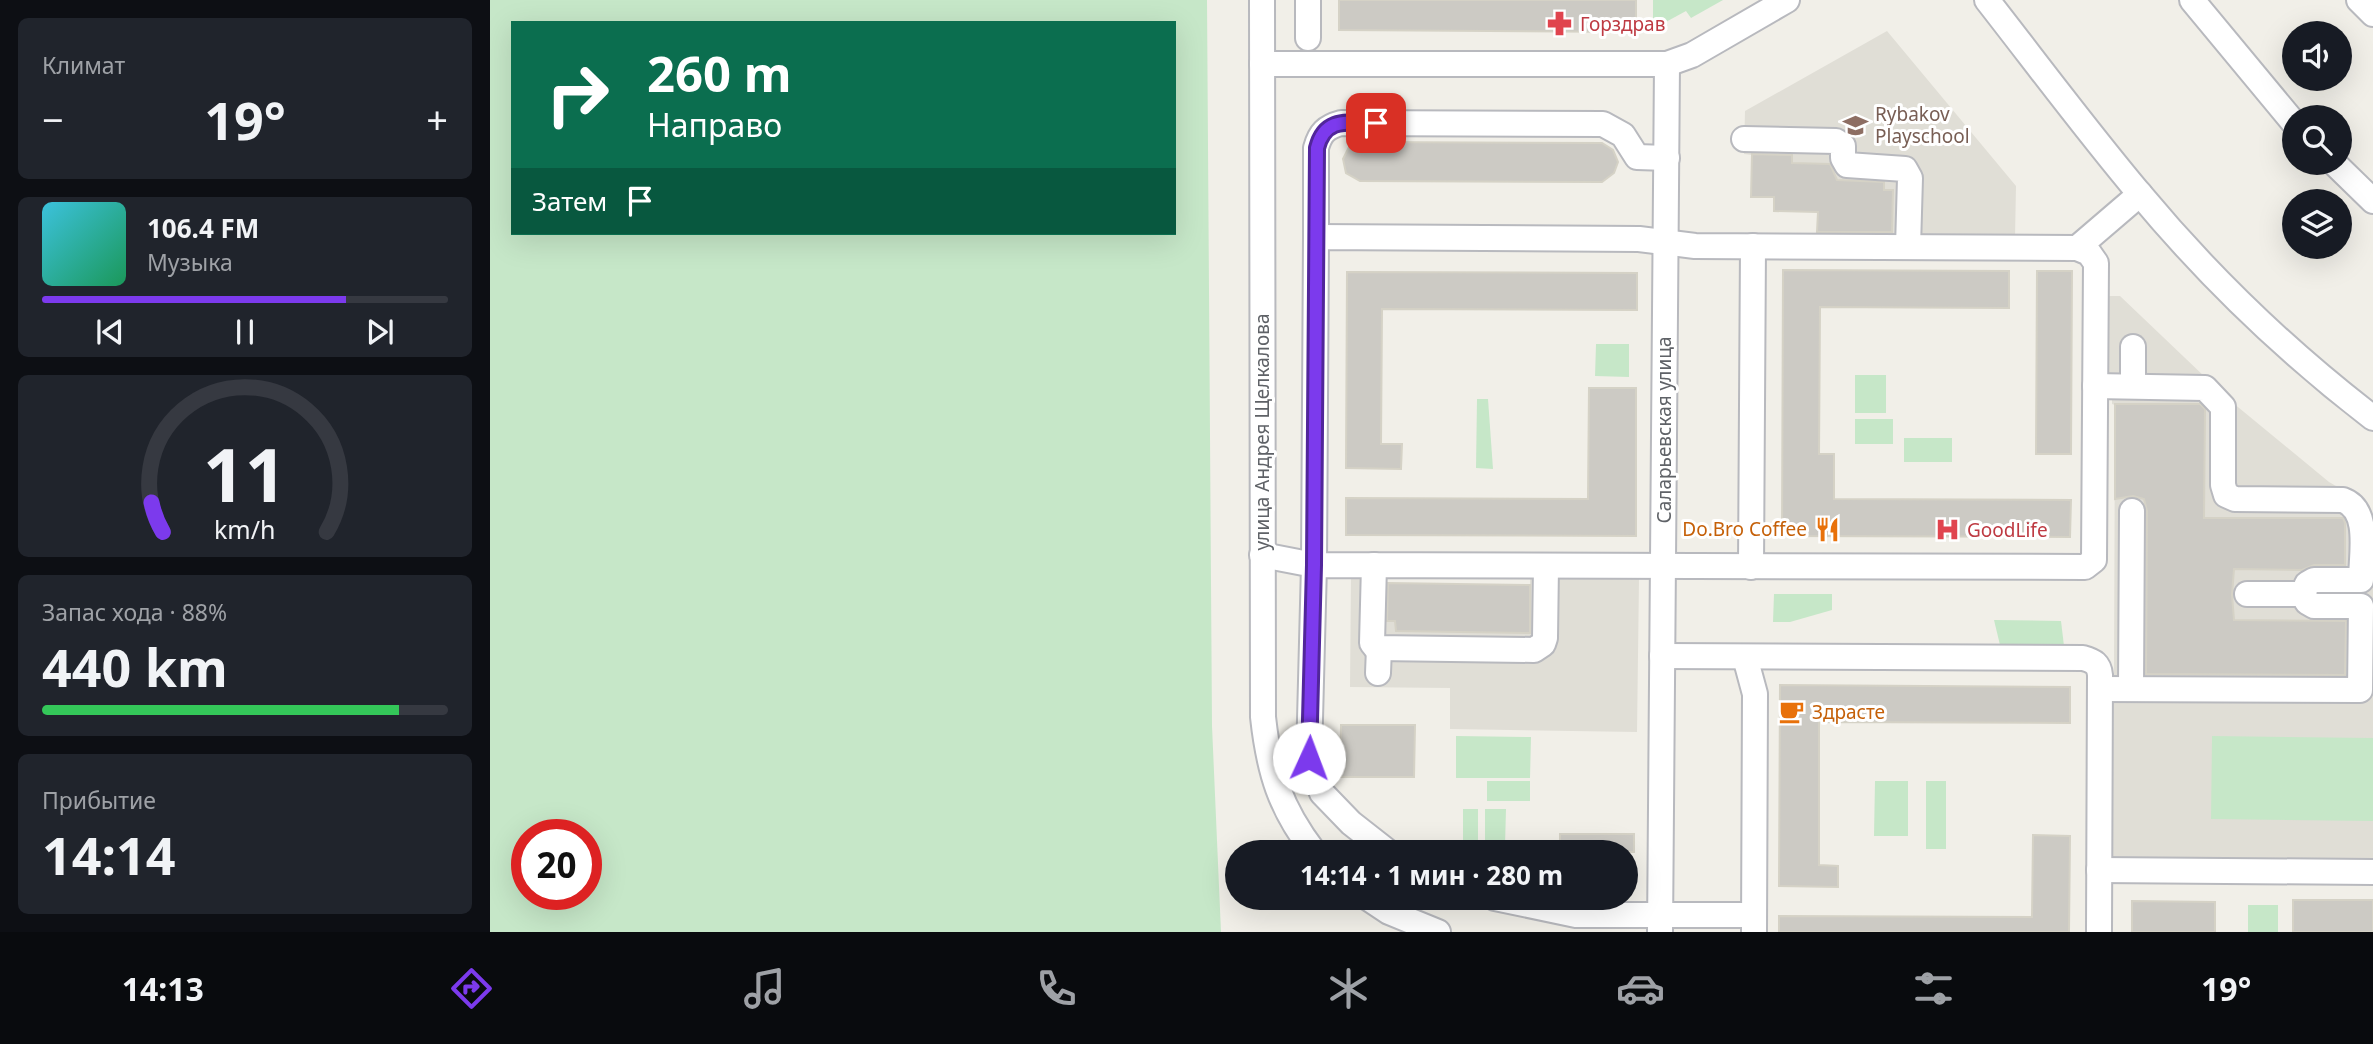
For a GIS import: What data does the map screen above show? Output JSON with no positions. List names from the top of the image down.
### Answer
{
  "streets": {
    "street": ["Саларьевская улица", "улица Андрея Щелкалова"]
  },
  "places": {
    "pharmacy": ["Горздрав"],
    "school or university": ["Rybakov Playschool"],
    "restaurant": ["Do.Bro Coffee"],
    "hospital": ["GoodLife"],
    "cafe": ["Здрасте"]
  },
  "page": {
    "tile": [
      "Климат",
      ["Запас хода · 88%", "440 km"],
      ["Прибытие", "14:14"]
    ],
    "turn": ["260 m", "Направо"],
    "heat": ["−", "19°", "+"],
    "then": "Затем",
    "song": ["106.4 FM", "Музыка"],
    "limit": "20",
    "trip": "14:14 · 1 мин · 280 m",
    "tabs": ["14:13", "19°"],
    "gauge": ["11", "km/h"]
  }
}
